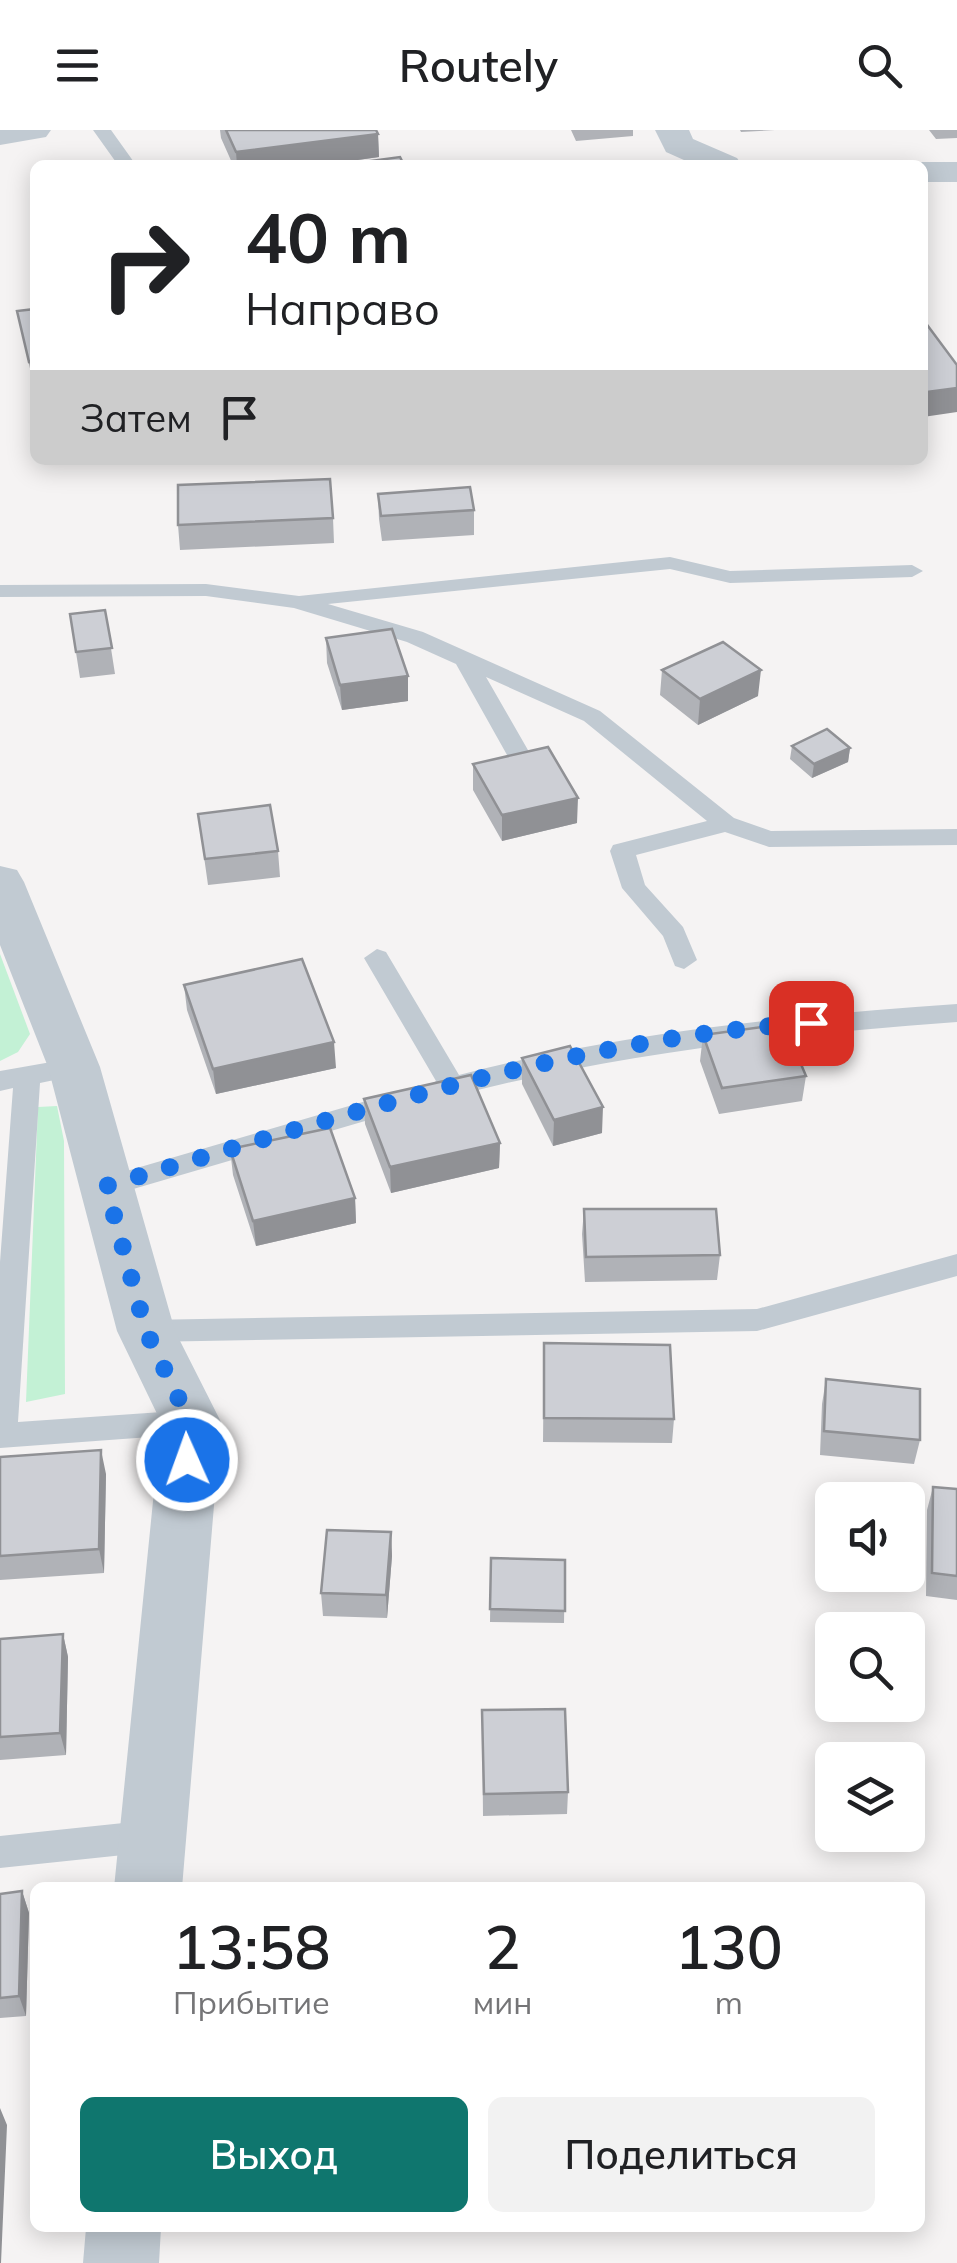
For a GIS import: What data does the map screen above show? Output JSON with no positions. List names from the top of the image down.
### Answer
{
  "page": {
    "header": "Routely",
    "turn": ["40 m", "Направо"],
    "then": "Затем",
    "eta": [
      "13:58",
      "Прибытие",
      "2",
      "мин",
      "130",
      "m"
    ],
    "buttons": ["Выход", "Поделиться"]
  }
}
